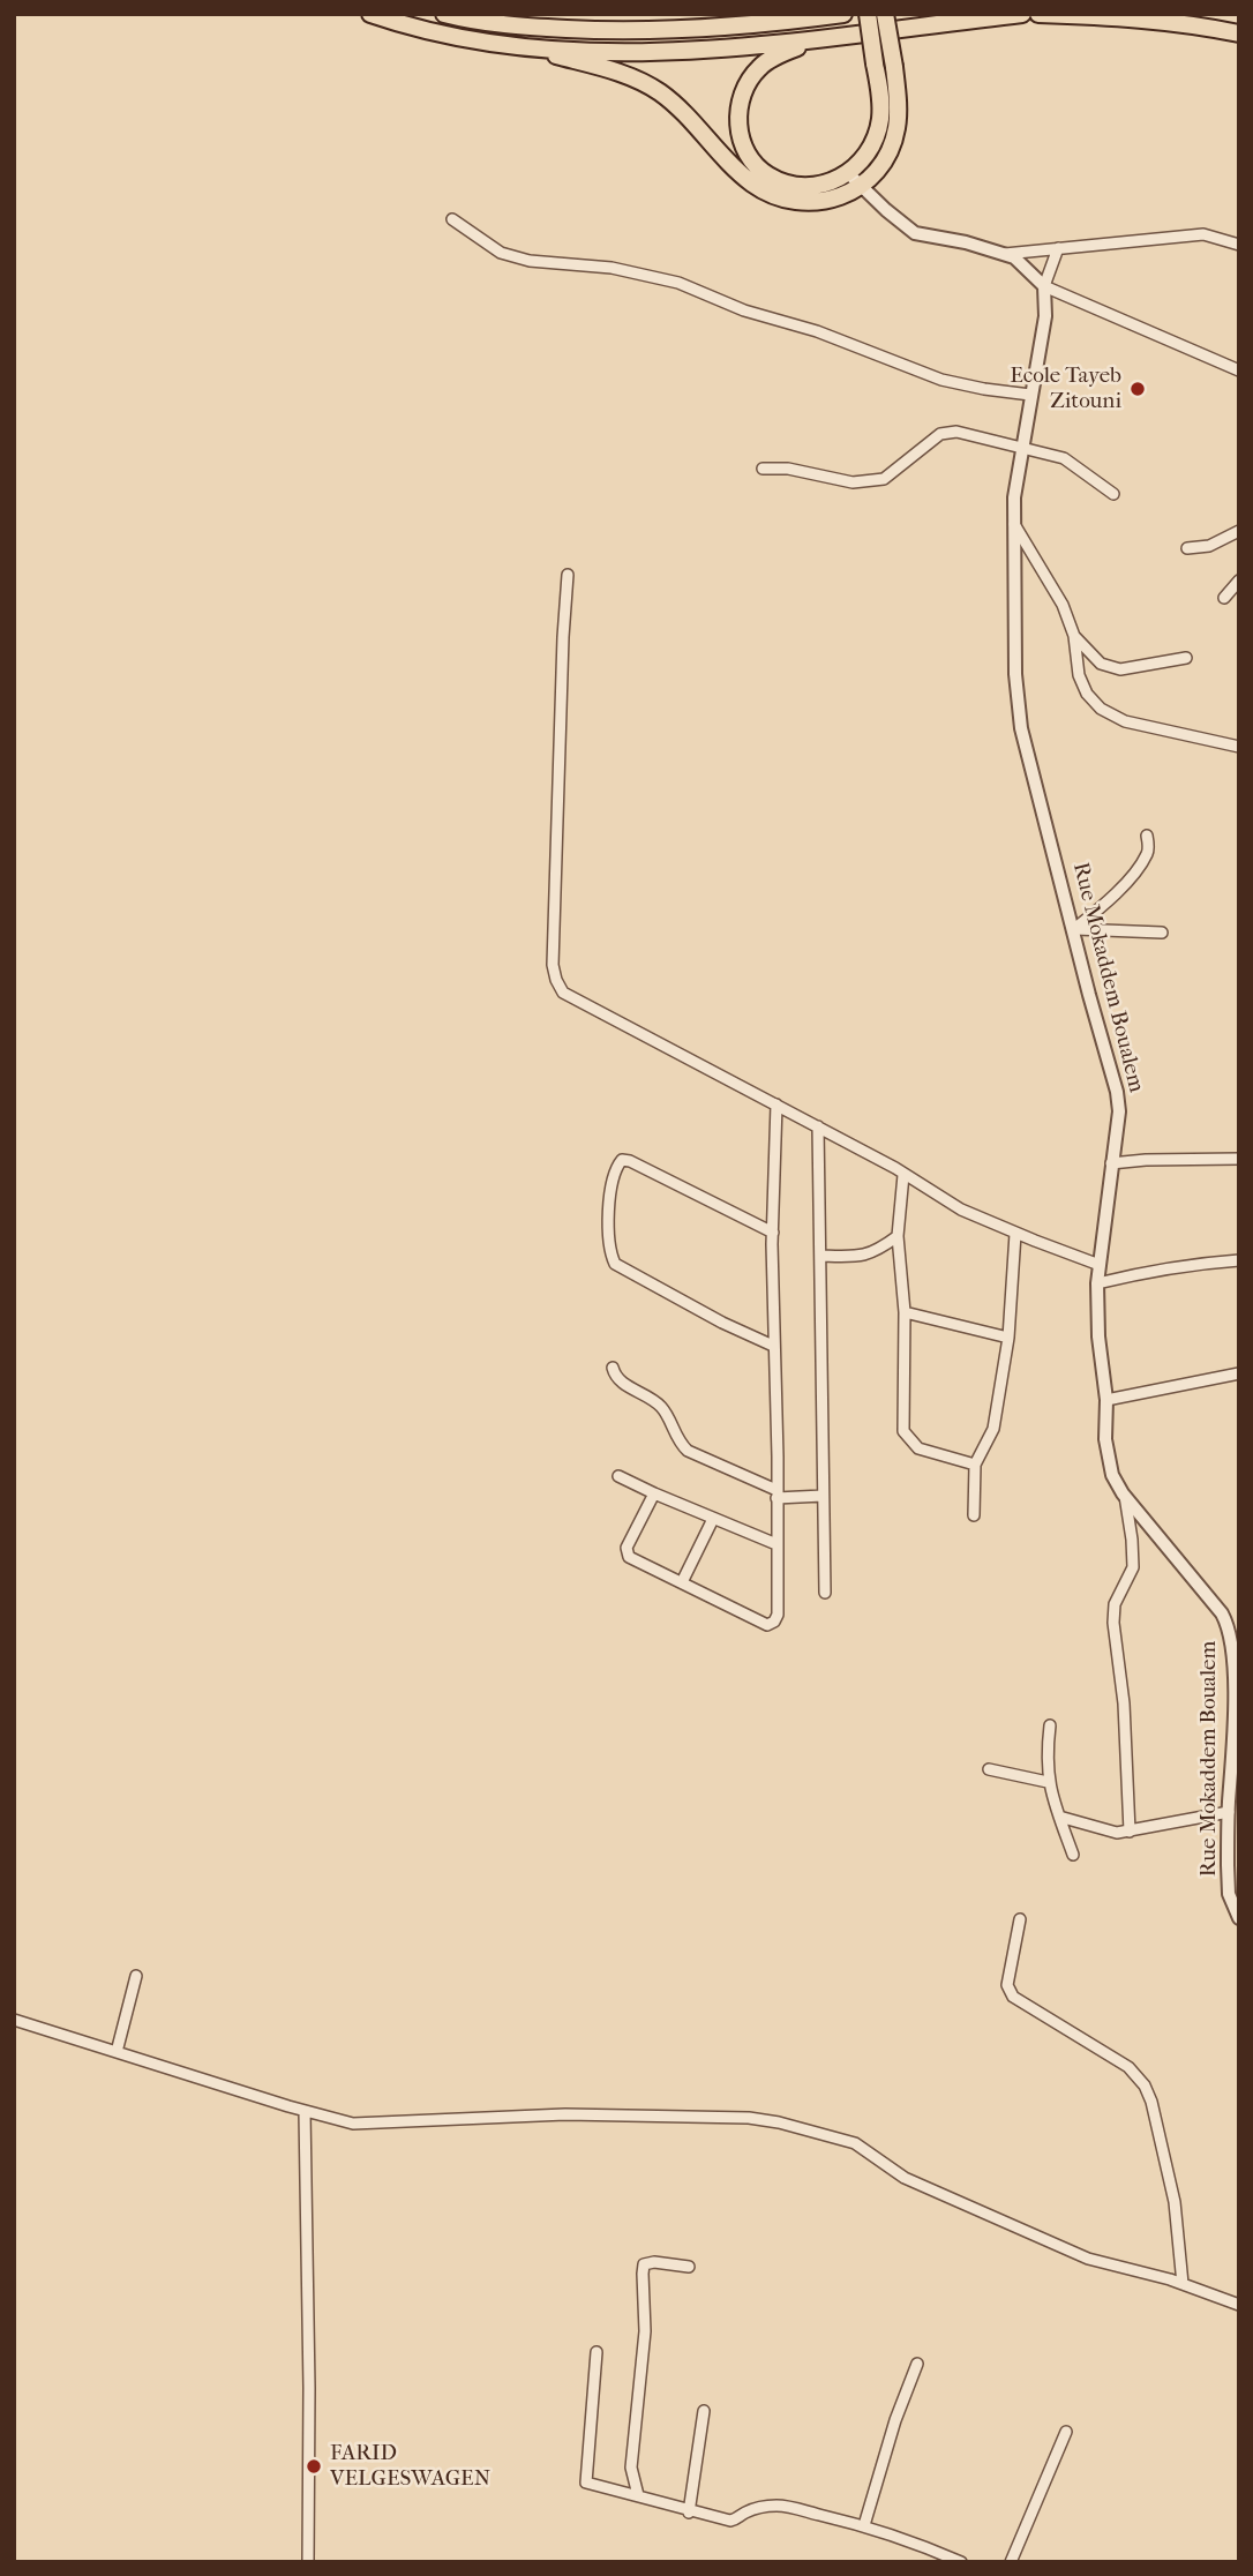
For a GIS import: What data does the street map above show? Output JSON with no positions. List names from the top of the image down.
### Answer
{
  "streets": {
    "street": ["Rue Mokaddem Boualem"]
  },
  "places": ["Ecole Tayeb Zitouni", "FARID VELGESWAGEN"]
}
